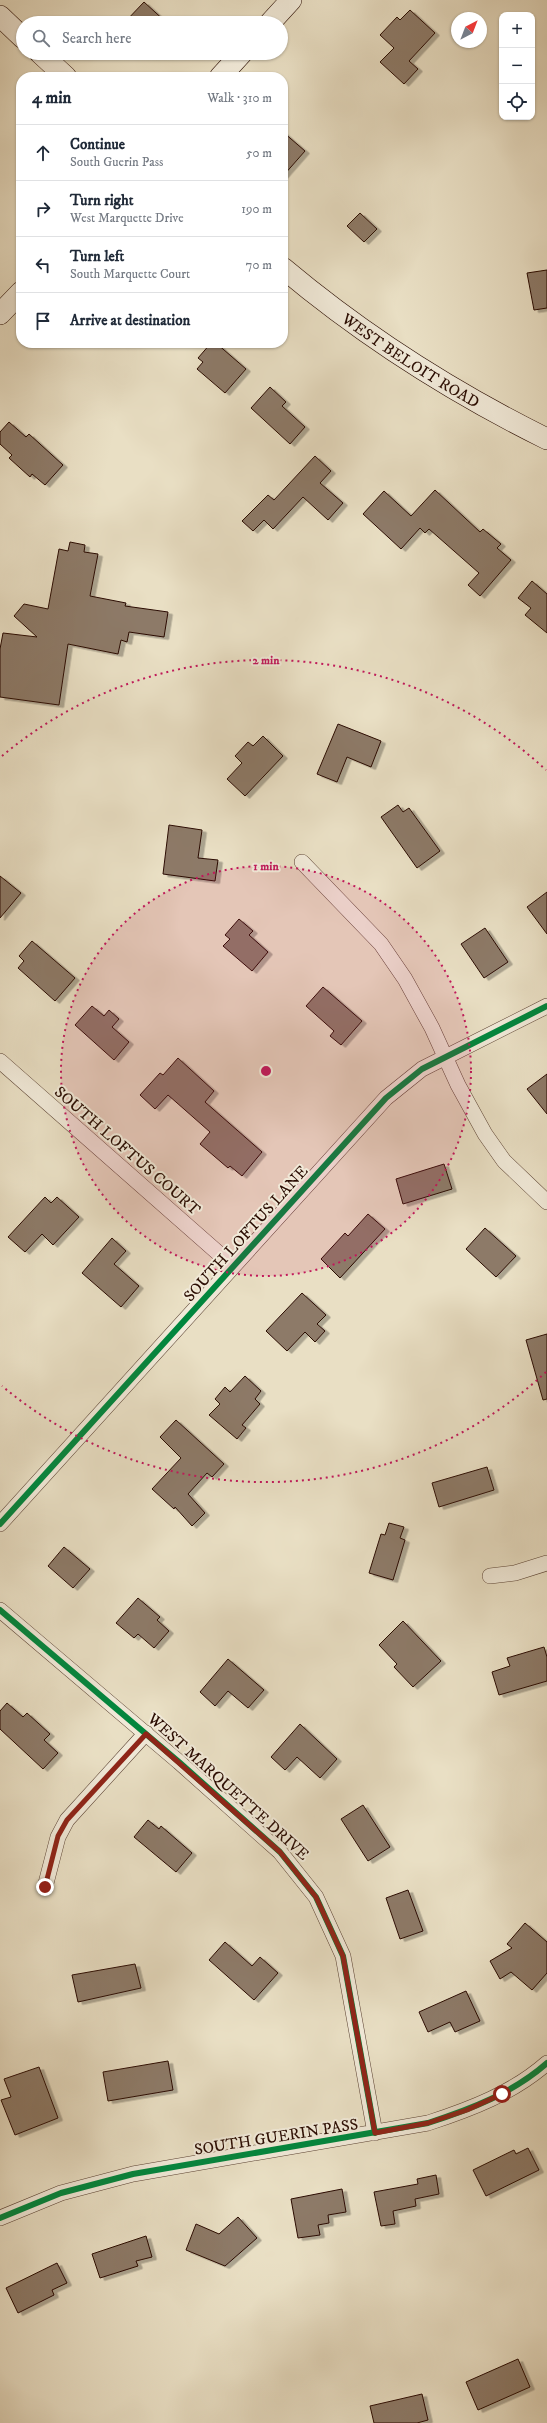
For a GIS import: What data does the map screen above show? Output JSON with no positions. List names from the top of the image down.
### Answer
{
  "streets": {
    "main road": ["WEST BELOIT ROAD"],
    "street": [
      "SOUTH LOFTUS COURT",
      "SOUTH LOFTUS LANE",
      "WEST MARQUETTE DRIVE",
      "SOUTH GUERIN PASS"
    ]
  },
  "crossings": [
    ["SOUTH LOFTUS COURT", "SOUTH LOFTUS LANE"],
    ["WEST MARQUETTE DRIVE", "SOUTH GUERIN PASS"]
  ],
  "north": "top right",
  "page": {
    "map_buttons": ["+", "−"],
    "search": "Search here",
    "heading": ["4 min", "Walk · 310 m"],
    "list": [
      ["Continue", "South Guerin Pass", "50 m"],
      ["Turn right", "West Marquette Drive", "190 m"],
      ["Turn left", "South Marquette Court", "70 m"],
      "Arrive at destination"
    ]
  },
  "rings": ["2 min", "1 min"]
}
